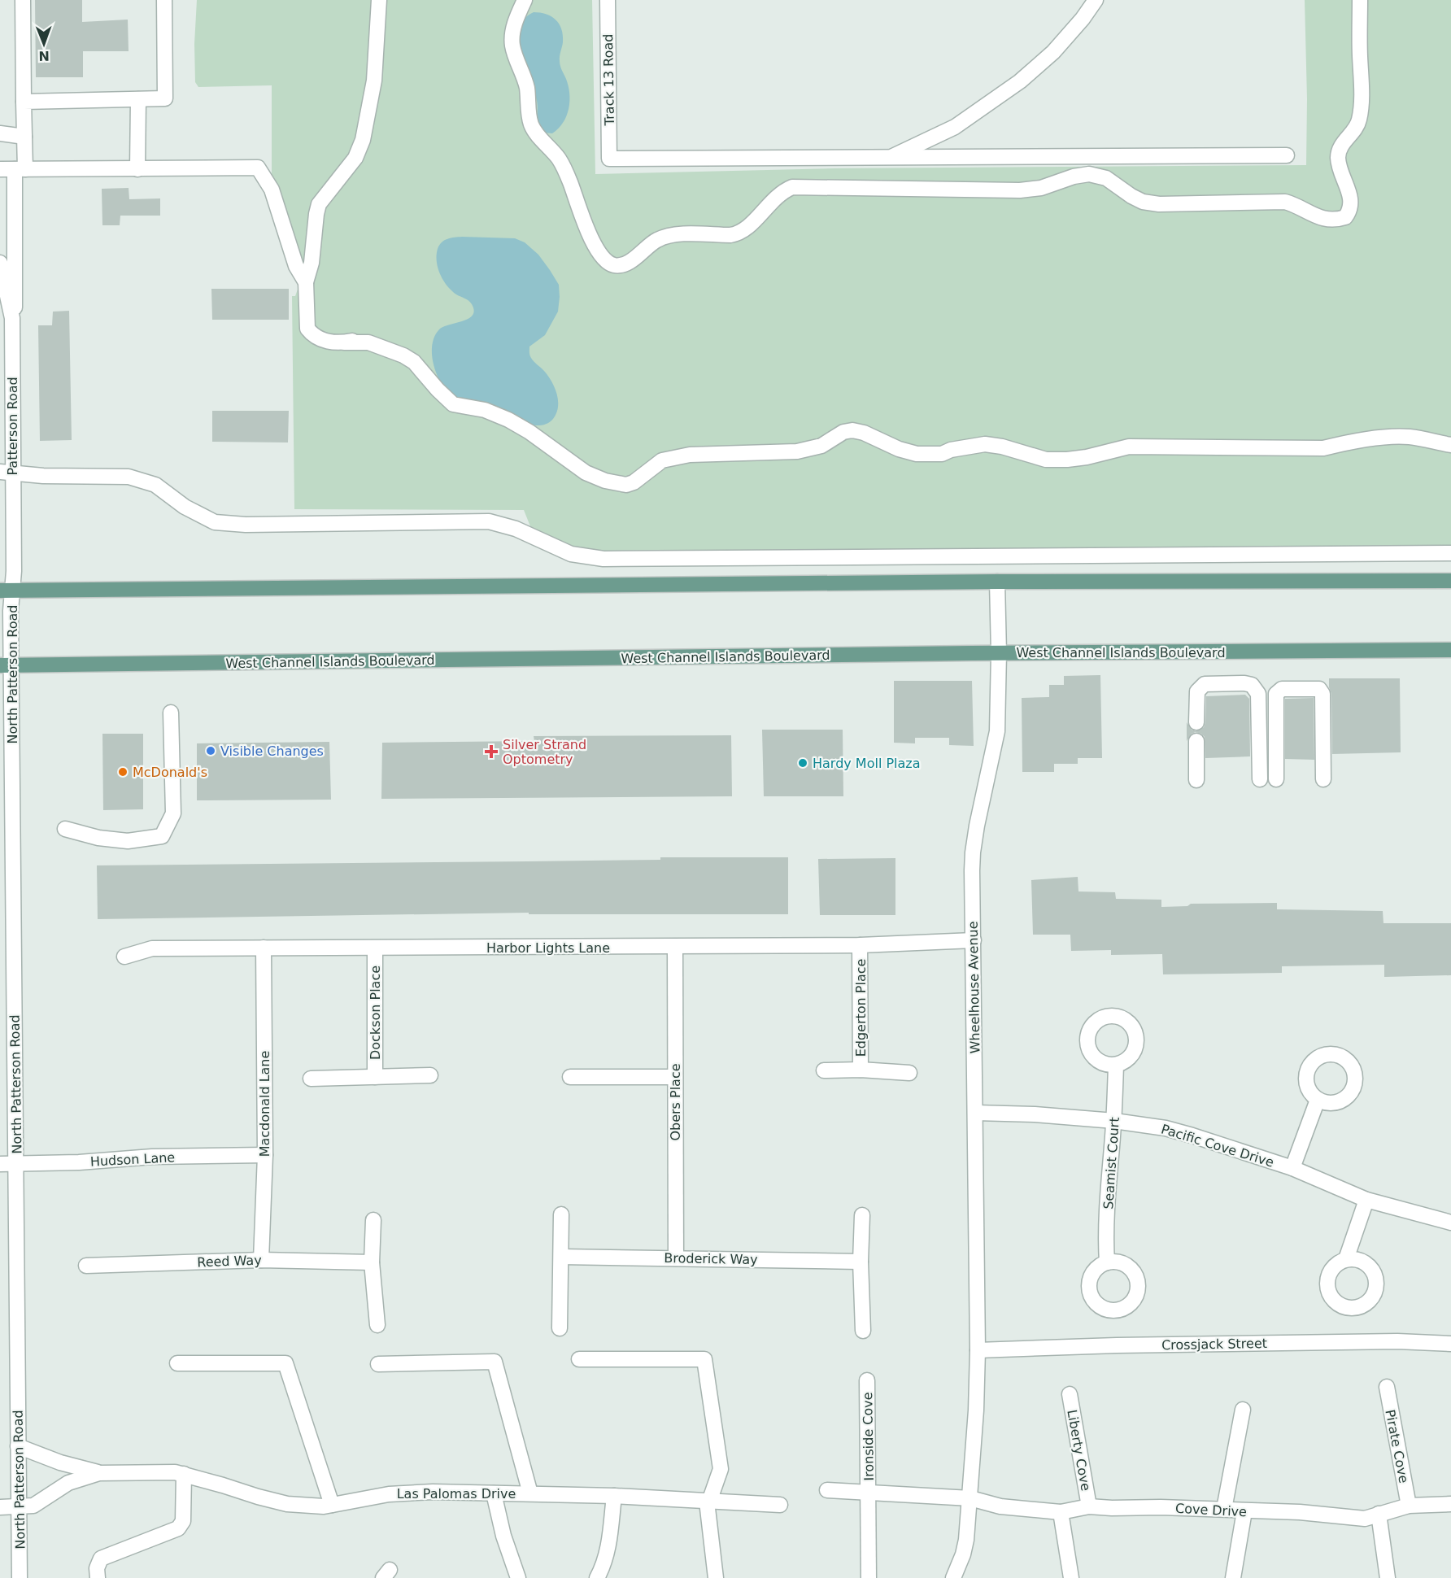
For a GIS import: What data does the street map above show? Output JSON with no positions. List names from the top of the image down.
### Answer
{
  "streets": {
    "main road": ["West Channel Islands Boulevard"],
    "street": [
      "Track 13 Road",
      "Patterson Road",
      "North Patterson Road",
      "Harbor Lights Lane",
      "Wheelhouse Avenue",
      "Edgerton Place",
      "Dockson Place",
      "Obers Place",
      "Macdonald Lane",
      "Pacific Cove Drive",
      "Hudson Lane",
      "Seamist Court",
      "Broderick Way",
      "Reed Way",
      "Crossjack Street",
      "Ironside Cove",
      "Pirate Cove",
      "Liberty Cove",
      "Las Palomas Drive",
      "Cove Drive"
    ]
  },
  "crossings": [
    ["Patterson Road", "North Patterson Road"],
    ["West Channel Islands Boulevard", "North Patterson Road"],
    ["West Channel Islands Boulevard", "Wheelhouse Avenue"],
    ["North Patterson Road", "Hudson Lane"],
    ["North Patterson Road", "Las Palomas Drive"],
    ["Harbor Lights Lane", "Wheelhouse Avenue"],
    ["Harbor Lights Lane", "Edgerton Place"],
    ["Harbor Lights Lane", "Dockson Place"],
    ["Harbor Lights Lane", "Obers Place"],
    ["Harbor Lights Lane", "Macdonald Lane"],
    ["Wheelhouse Avenue", "Pacific Cove Drive"],
    ["Wheelhouse Avenue", "Crossjack Street"],
    ["Wheelhouse Avenue", "Cove Drive"],
    ["Obers Place", "Broderick Way"],
    ["Macdonald Lane", "Hudson Lane"],
    ["Macdonald Lane", "Reed Way"],
    ["Pacific Cove Drive", "Seamist Court"],
    ["Ironside Cove", "Cove Drive"],
    ["Pirate Cove", "Cove Drive"],
    ["Liberty Cove", "Cove Drive"]
  ],
  "places": {
    "other": ["Visible Changes", "Hardy Moll Plaza", "McDonald's"],
    "health": ["Silver Strand Optometry"]
  },
  "north": "bottom"
}
